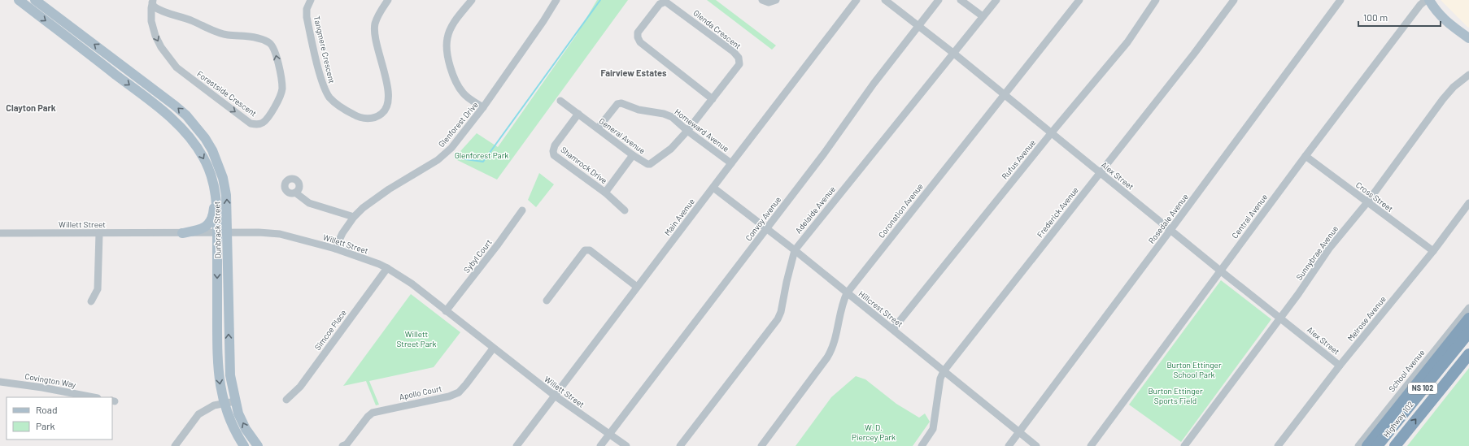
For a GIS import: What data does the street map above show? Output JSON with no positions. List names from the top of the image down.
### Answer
{
  "streets": {
    "highway": ["NS 102", "Highway 102"],
    "main road": ["Dunbrack Street"],
    "street": [
      "Glenda Crescent",
      "Tangmere Crescent",
      "Forestside Crescent",
      "Glenforest Drive",
      "Homeward Avenue",
      "General Avenue",
      "Rufus Avenue",
      "Shamrock Drive",
      "Alex Street",
      "Cross Street",
      "Adelaide Avenue",
      "Coronation Avenue",
      "Frederick Avenue",
      "Central Avenue",
      "Main Avenue",
      "Convoy Avenue",
      "Rosedale Avenue",
      "Willett Street",
      "Sunnybrae Avenue",
      "Sybyl Court",
      "Hillcrest Street",
      "Melrose Avenue",
      "Simcoe Place",
      "School Avenue",
      "Covington Way",
      "Apollo Court"
    ]
  },
  "crossings": [
    ["Glenda Crescent", "Homeward Avenue"],
    ["Glenda Crescent", "General Avenue"],
    ["Glenforest Drive", "Willett Street"],
    ["Homeward Avenue", "General Avenue"],
    ["Homeward Avenue", "Main Avenue"],
    ["General Avenue", "Shamrock Drive"],
    ["Rufus Avenue", "Alex Street"],
    ["Rufus Avenue", "Hillcrest Street"],
    ["Alex Street", "Adelaide Avenue"],
    ["Alex Street", "Coronation Avenue"],
    ["Alex Street", "Frederick Avenue"],
    ["Alex Street", "Central Avenue"],
    ["Alex Street", "Convoy Avenue"],
    ["Alex Street", "Rosedale Avenue"],
    ["Alex Street", "Sunnybrae Avenue"],
    ["Alex Street", "Melrose Avenue"],
    ["Cross Street", "Central Avenue"],
    ["Cross Street", "Sunnybrae Avenue"],
    ["Cross Street", "Melrose Avenue"],
    ["Adelaide Avenue", "Hillcrest Street"],
    ["Coronation Avenue", "Hillcrest Street"],
    ["Frederick Avenue", "Hillcrest Street"],
    ["Main Avenue", "Willett Street"],
    ["Main Avenue", "Hillcrest Street"],
    ["Convoy Avenue", "Willett Street"],
    ["Convoy Avenue", "Hillcrest Street"],
    ["Rosedale Avenue", "Hillcrest Street"],
    ["Willett Street", "Dunbrack Street"],
    ["Willett Street", "Sybyl Court"],
    ["Willett Street", "Simcoe Place"],
    ["Willett Street", "Apollo Court"]
  ],
  "districts": ["Fairview Estates", "Clayton Park"],
  "parks": [
    "Glenforest Park",
    "Willett Street Park",
    "Burton Ettinger School Park",
    "Burton Ettinger Sports Field",
    "W. D. Piercey Park"
  ],
  "legend": ["Road", "Park"],
  "scale_bar": "100 m"
}
